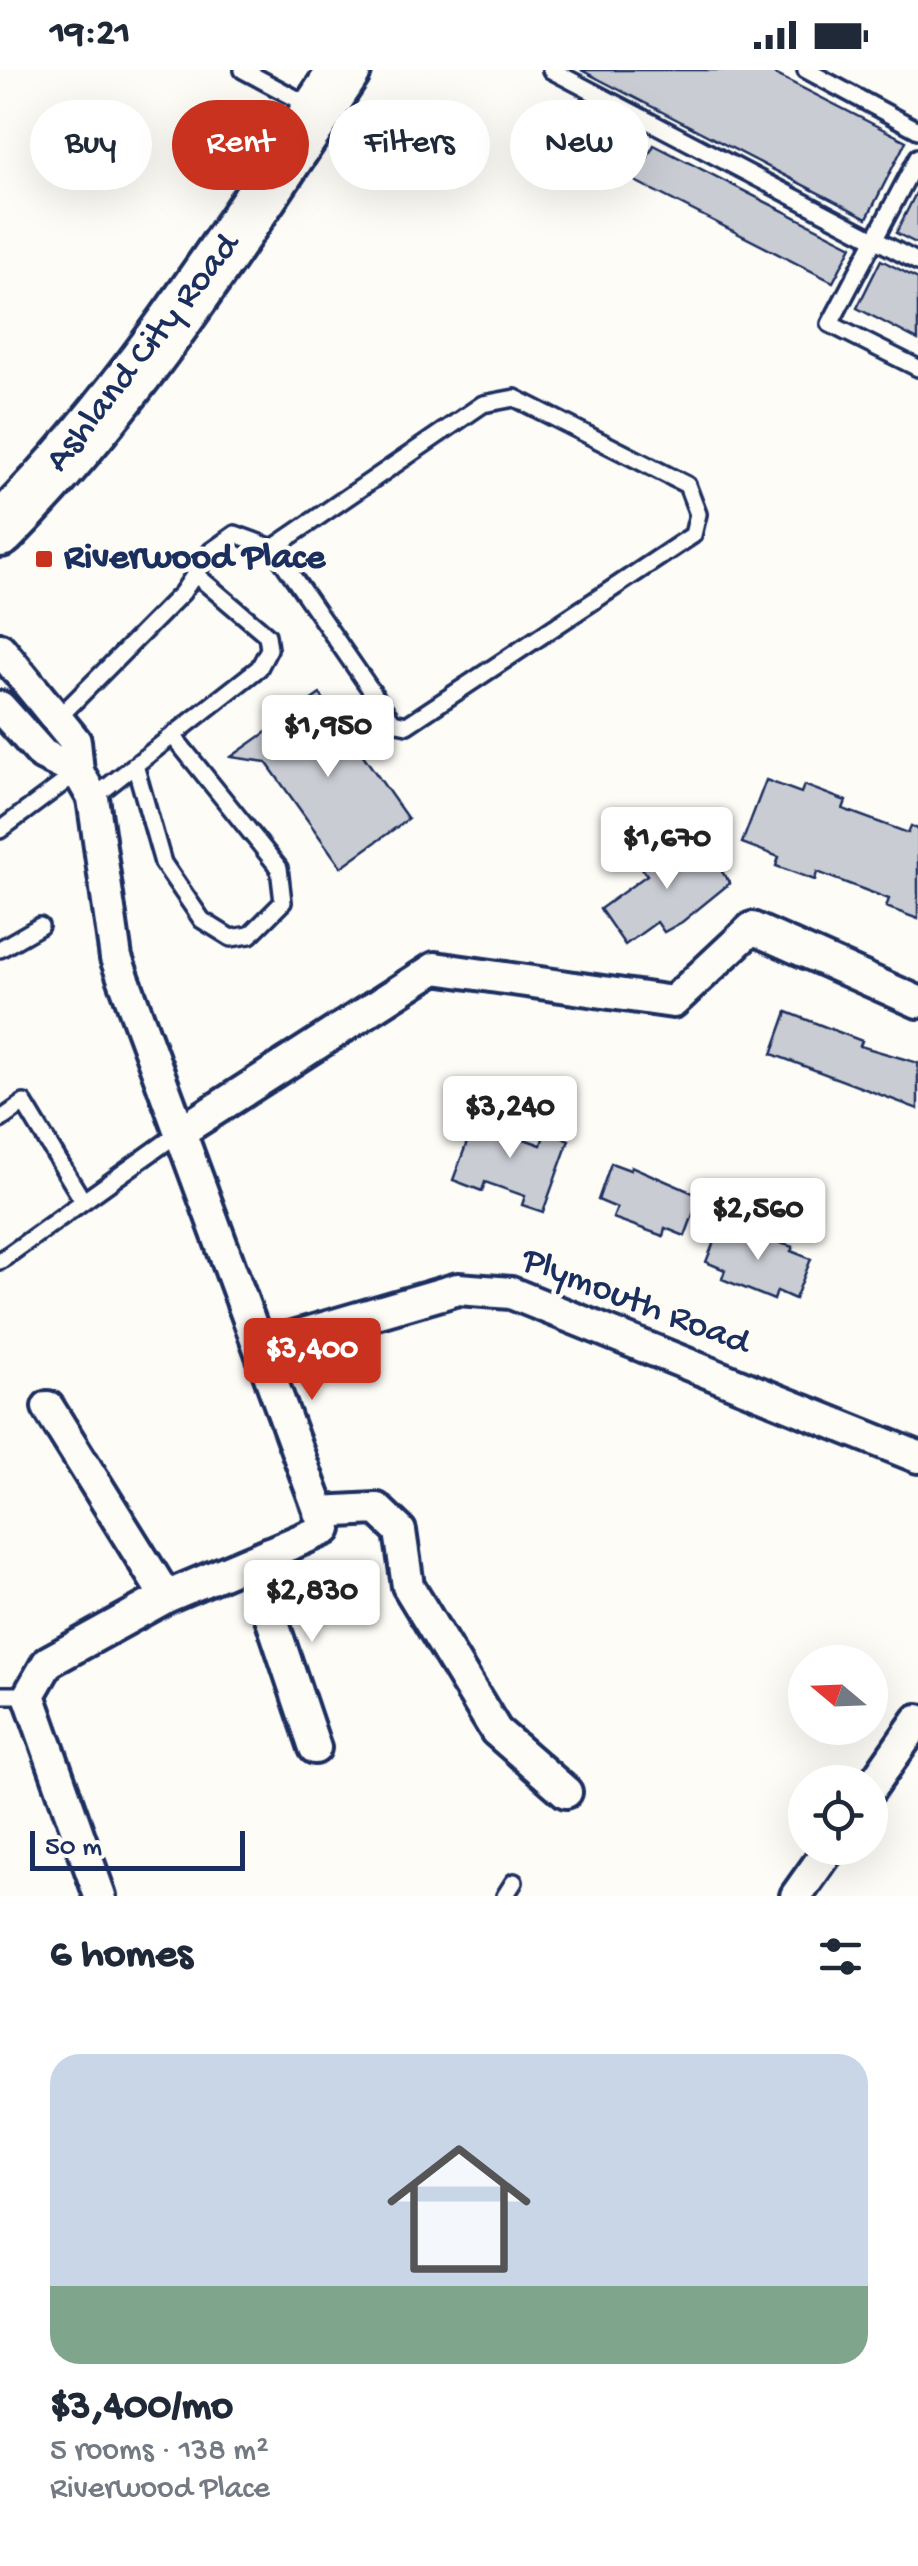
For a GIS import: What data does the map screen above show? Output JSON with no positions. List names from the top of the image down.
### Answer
{
  "streets": {
    "highway": ["Ashland City Road"],
    "street": ["Plymouth Road"]
  },
  "places": {
    "transit": ["Riverwood Place"]
  },
  "scale_bar": "50 m",
  "north": "left",
  "page": {
    "status": "19:21",
    "chip": [
      "Buy",
      "Rent",
      "Filters",
      "New"
    ],
    "price": [
      "$1,950",
      "$1,670",
      "$3,240",
      "$2,560",
      "$3,400",
      "$2,830"
    ],
    "scale": "50 m",
    "heading": "6 homes",
    "list": [
      {
        "name": "$3,400/mo",
        "note": "5 rooms · 138 m² · Riverwood Place"
      }
    ]
  }
}
